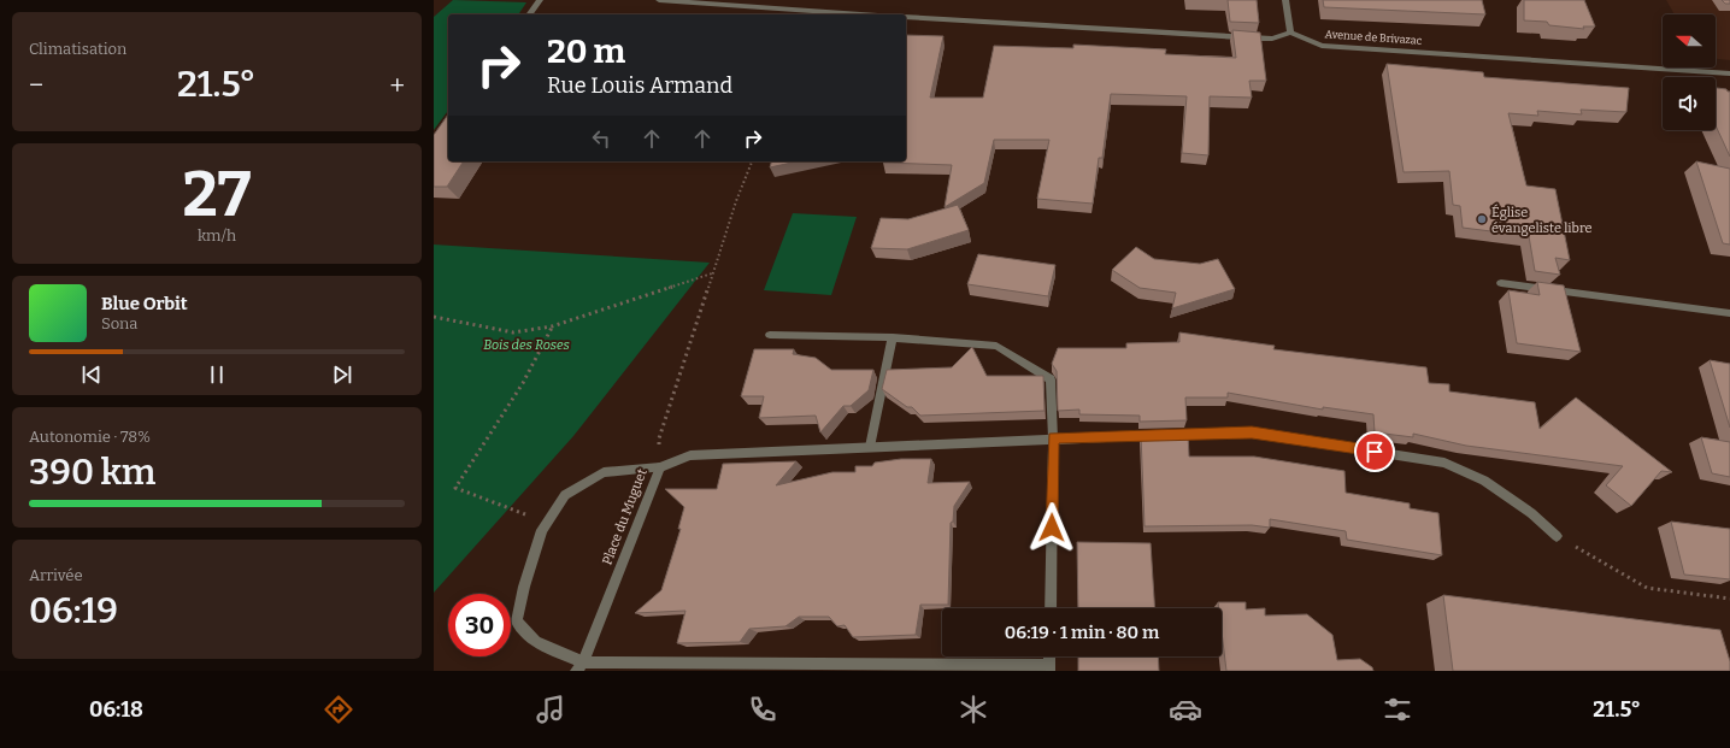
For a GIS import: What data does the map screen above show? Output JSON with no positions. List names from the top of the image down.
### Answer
{
  "streets": {
    "street": ["Avenue de Brivazac", "Place du Muguet"]
  },
  "parks": ["Bois des Roses"],
  "places": ["Église évangeliste libre"],
  "north": "left",
  "page": {
    "tile": [
      "Climatisation",
      ["27", "km/h"],
      ["Autonomie · 78%", "390 km"],
      ["Arrivée", "06:19"]
    ],
    "turn": ["20 m", "Rue Louis Armand"],
    "heat": ["−", "21.5°", "+"],
    "song": ["Blue Orbit", "Sona"],
    "limit": "30",
    "trip": "06:19 · 1 min · 80 m",
    "tabs": ["06:18", "21.5°"]
  }
}
